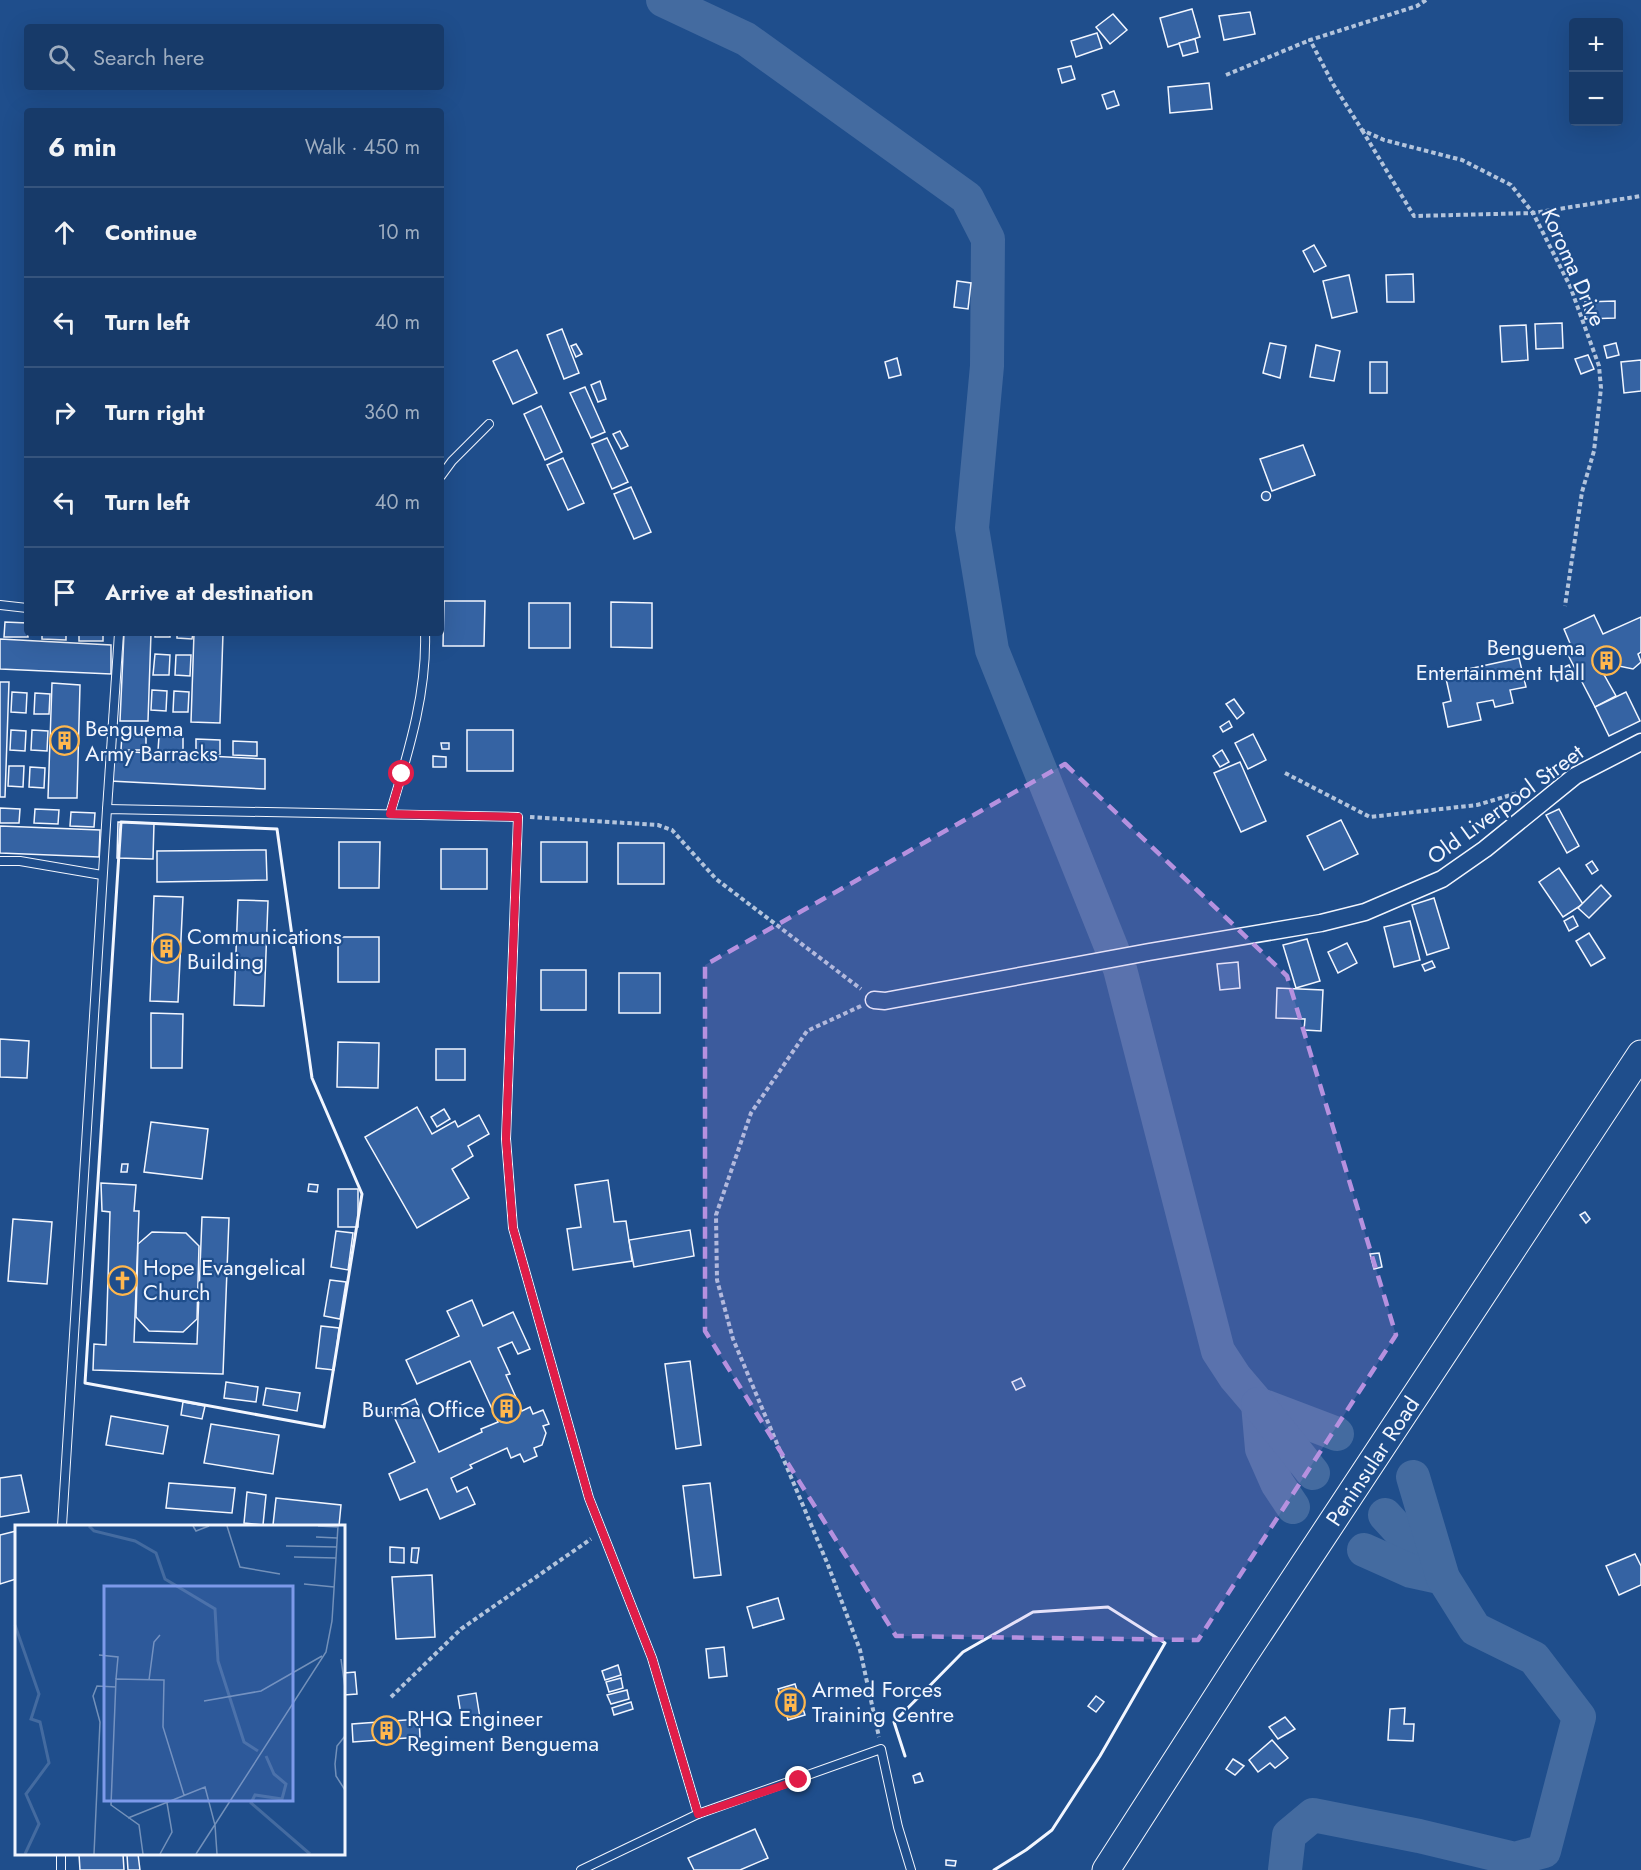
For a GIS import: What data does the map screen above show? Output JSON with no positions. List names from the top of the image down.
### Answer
{
  "streets": {
    "main road": ["Peninsular Road"],
    "street": ["Old Liverpool Street"],
    "path": ["Koroma Drive"]
  },
  "places": {
    "building": [
      "Benguema Entertainment Hall",
      "Benguema Army Barracks",
      "Communications Building",
      "Burma Office",
      "Armed Forces Training Centre",
      "RHQ Engineer Regiment Benguema"
    ],
    "church": ["Hope Evangelical Church"]
  },
  "page": {
    "map_buttons": ["+", "−"],
    "search": "Search here",
    "heading": ["6 min", "Walk · 450 m"],
    "list": [
      ["Continue", "10 m"],
      ["Turn left", "40 m"],
      ["Turn right", "360 m"],
      ["Turn left", "40 m"],
      "Arrive at destination"
    ]
  }
}
